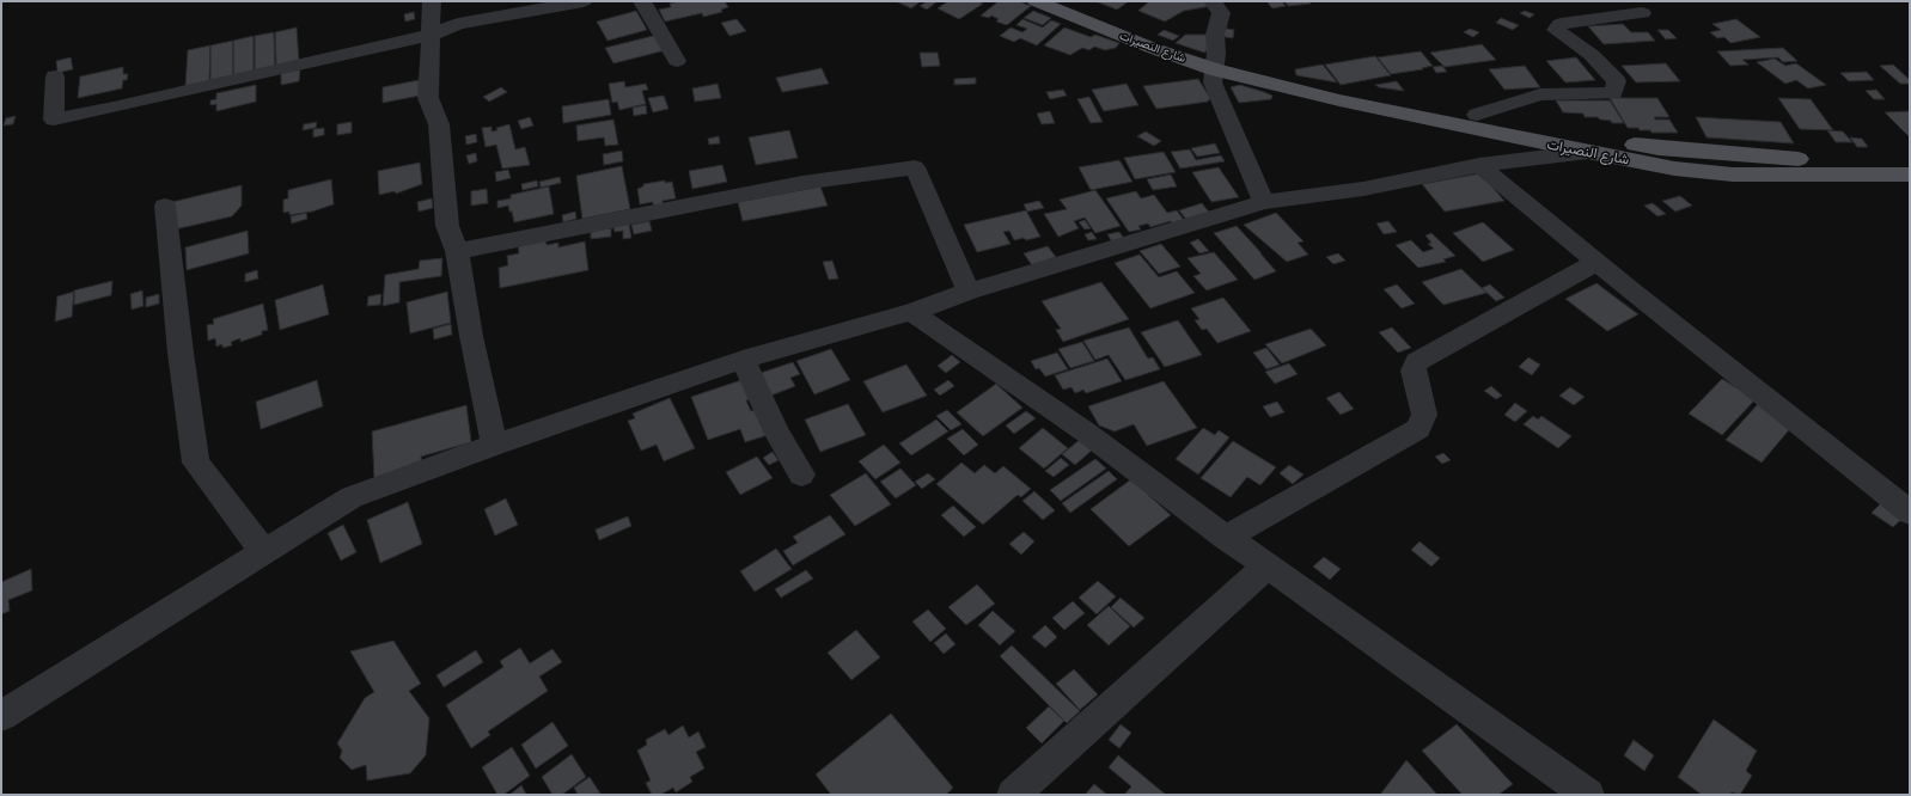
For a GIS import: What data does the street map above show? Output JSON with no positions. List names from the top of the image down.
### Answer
{
  "streets": {
    "main road": ["شارع النصيرات"]
  }
}
